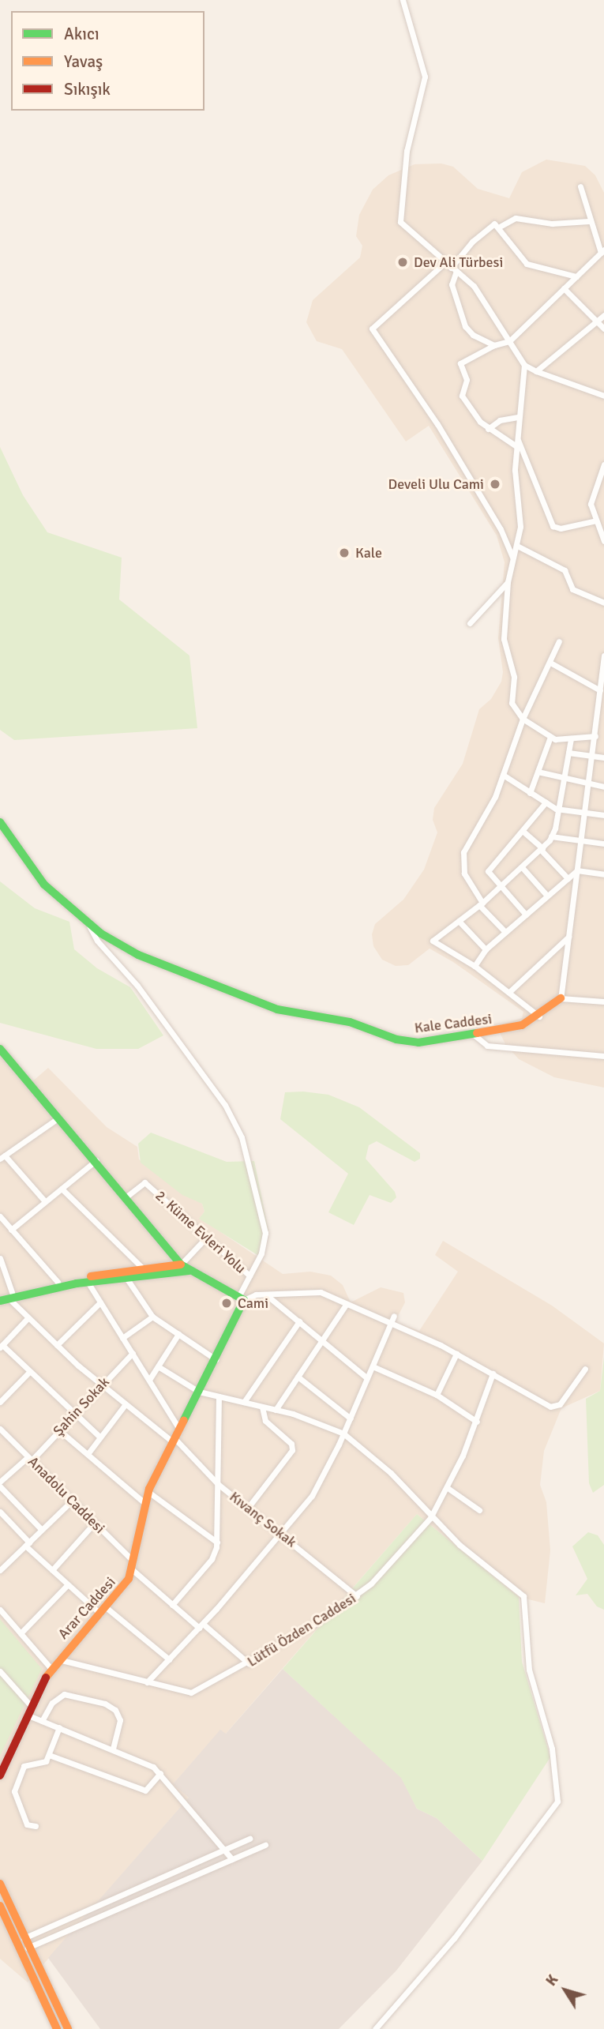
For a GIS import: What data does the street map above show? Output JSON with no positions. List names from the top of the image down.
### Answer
{
  "streets": {
    "street": [
      "Kale Caddesi",
      "2. Küme Evleri Yolu",
      "Şahin Sokak",
      "Anadolu Caddesi",
      "Kıvanç Sokak",
      "Arar Caddesi",
      "Lütfü Özden Caddesi"
    ]
  },
  "crossings": [
    ["Şahin Sokak", "Anadolu Caddesi"],
    ["Şahin Sokak", "Kıvanç Sokak"],
    ["Anadolu Caddesi", "Arar Caddesi"],
    ["Anadolu Caddesi", "Lütfü Özden Caddesi"],
    ["Kıvanç Sokak", "Arar Caddesi"],
    ["Kıvanç Sokak", "Lütfü Özden Caddesi"],
    ["Arar Caddesi", "Lütfü Özden Caddesi"]
  ],
  "places": [
    "Dev Ali Türbesi",
    "Develi Ulu Cami",
    "Kale",
    "Cami"
  ],
  "legend": ["Akıcı", "Yavaş", "Sıkışık"],
  "north": "top left"
}
